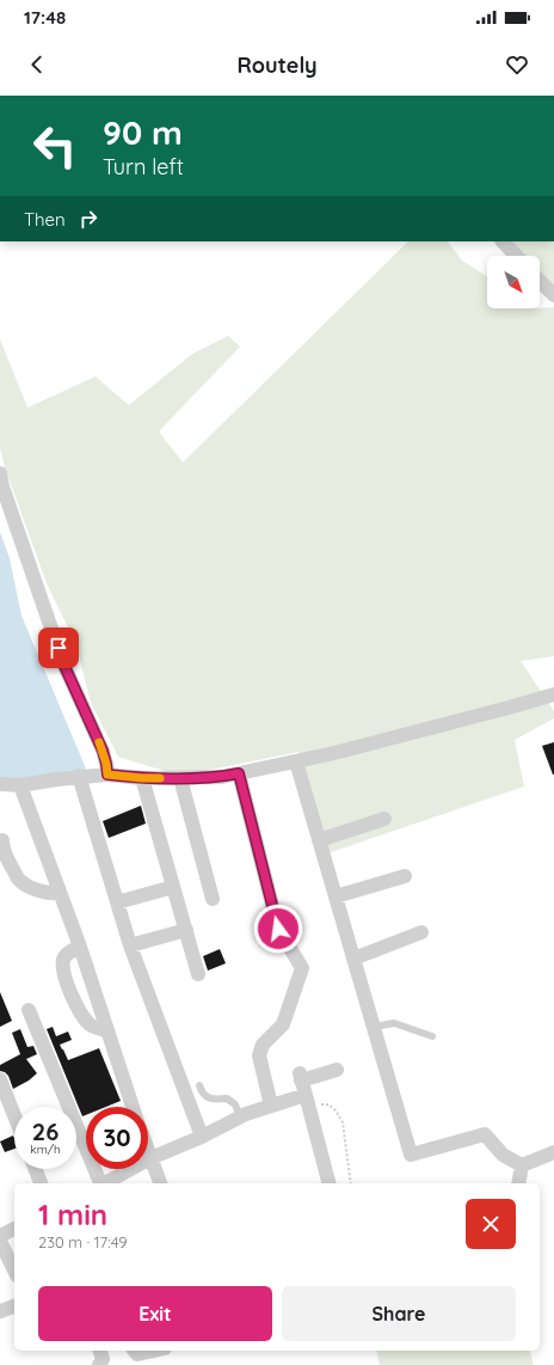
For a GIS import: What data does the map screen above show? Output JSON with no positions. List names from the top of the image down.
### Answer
{
  "north": "bottom right",
  "page": {
    "status": "17:48",
    "header": "Routely",
    "turn": ["90 m", "Turn left"],
    "then": "Then",
    "speed": "26 km/h",
    "limit": "30",
    "heading": ["1 min", "230 m · 17:49"],
    "buttons": ["Exit", "Share"]
  }
}
